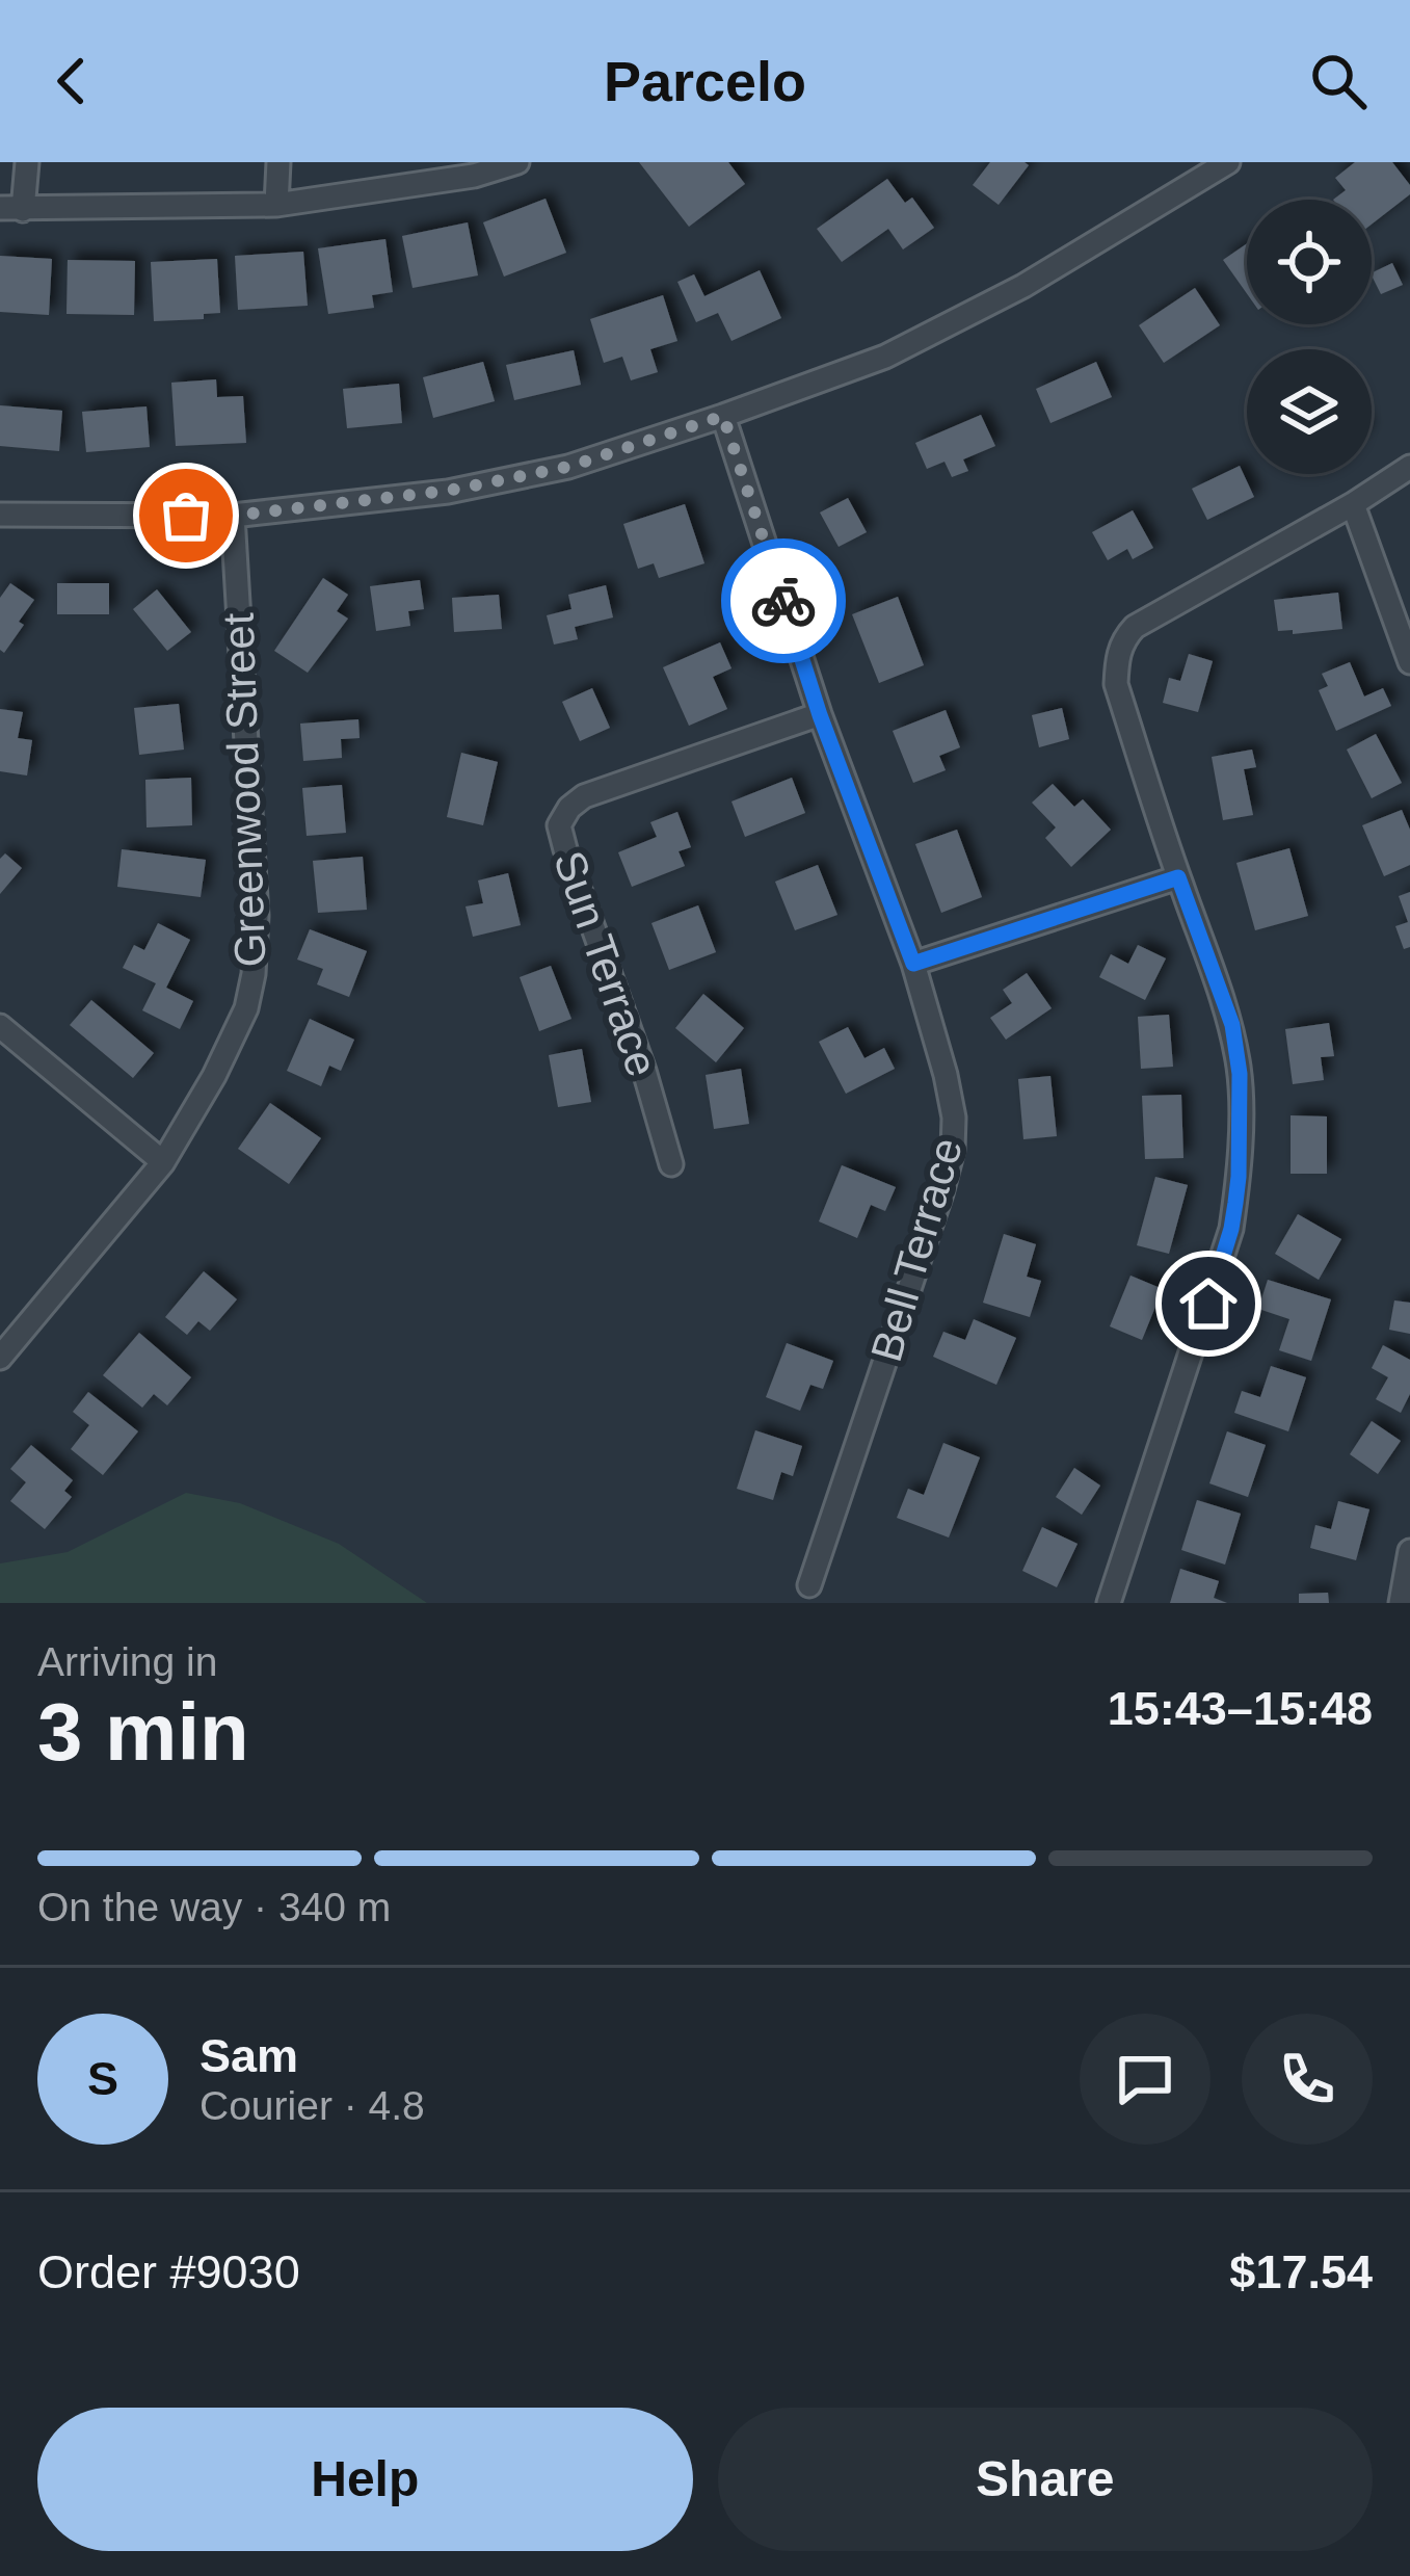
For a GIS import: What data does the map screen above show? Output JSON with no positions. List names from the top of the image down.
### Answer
{
  "streets": {
    "street": ["Greenwood Street", "Sun Terrace", "Bell Terrace"]
  },
  "crossings": [
    ["Sun Terrace", "Bell Terrace"]
  ],
  "page": {
    "header": "Parcelo",
    "heading": ["3 min", "Arriving in", "15:43–15:48"],
    "panel": [
      "Sam",
      "Courier · 4.8",
      "Order #9030",
      "$17.54"
    ],
    "bar": "On the way · 340 m",
    "round": "S",
    "buttons": ["Help", "Share"]
  }
}
